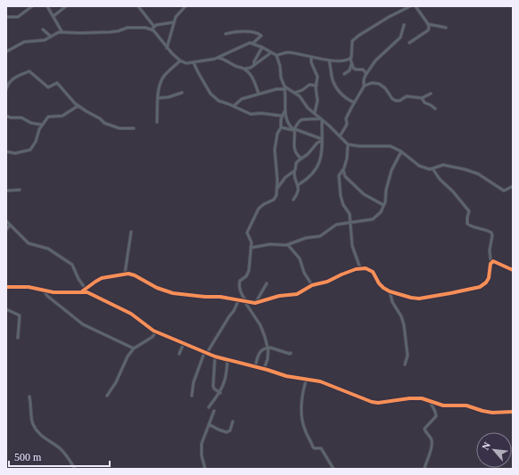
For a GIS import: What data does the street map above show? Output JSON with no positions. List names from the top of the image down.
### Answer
{
  "scale_bar": "500 m",
  "north": "top left"
}
